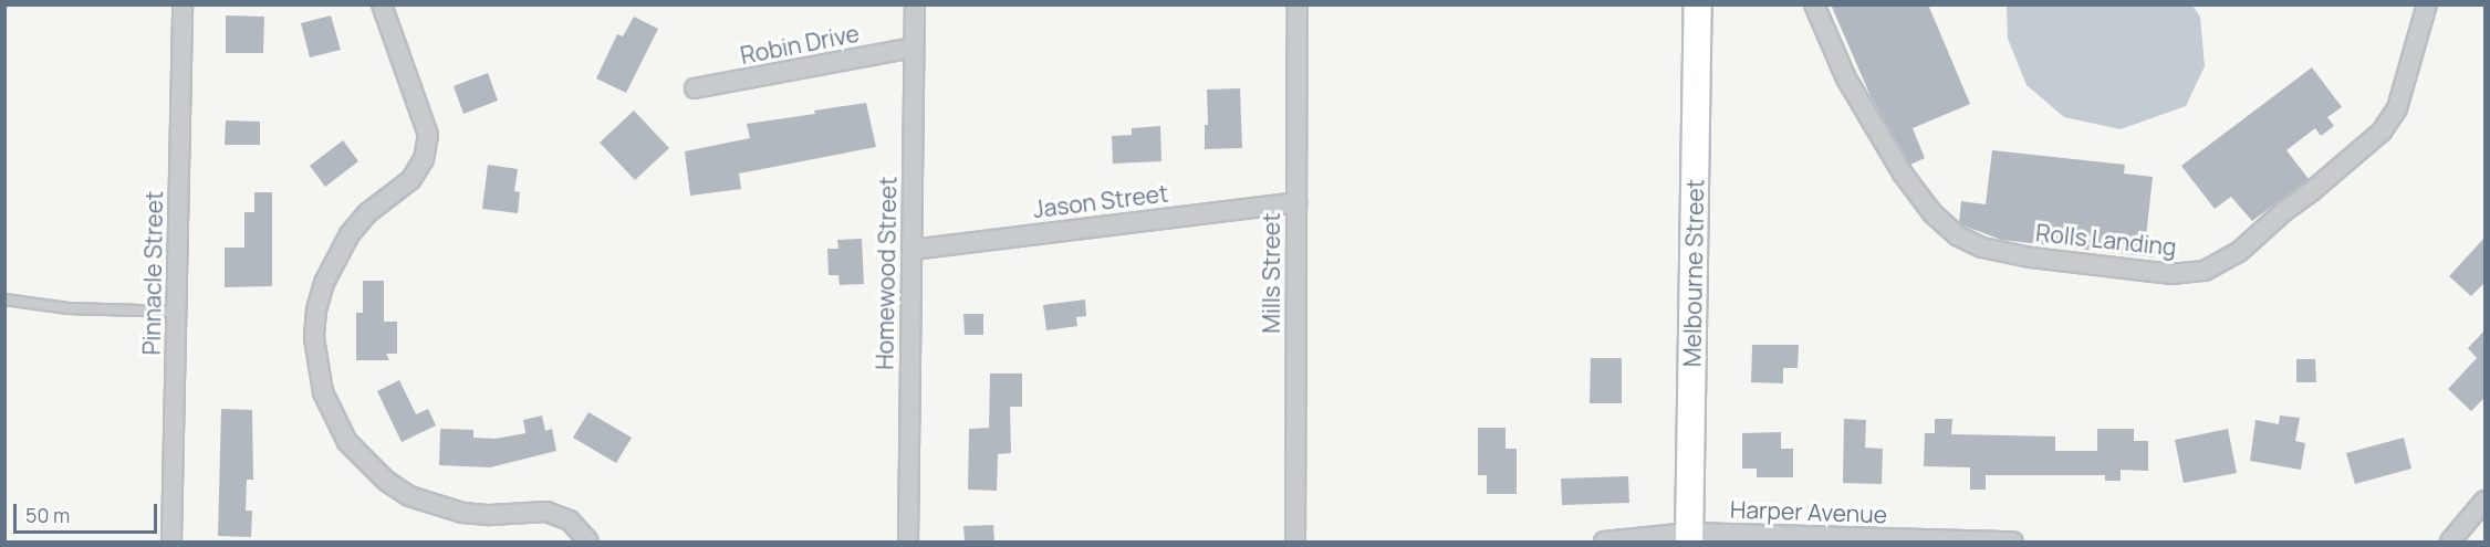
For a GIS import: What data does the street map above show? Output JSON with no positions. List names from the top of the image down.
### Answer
{
  "streets": {
    "street": [
      "Robin Drive",
      "Jason Street",
      "Rolls Landing",
      "Pinnacle Street",
      "Homewood Street",
      "Mills Street",
      "Melbourne Street",
      "Harper Avenue"
    ]
  },
  "crossings": [
    ["Robin Drive", "Homewood Street"],
    ["Jason Street", "Homewood Street"],
    ["Jason Street", "Mills Street"],
    ["Melbourne Street", "Harper Avenue"]
  ],
  "scale_bar": "50 m"
}
